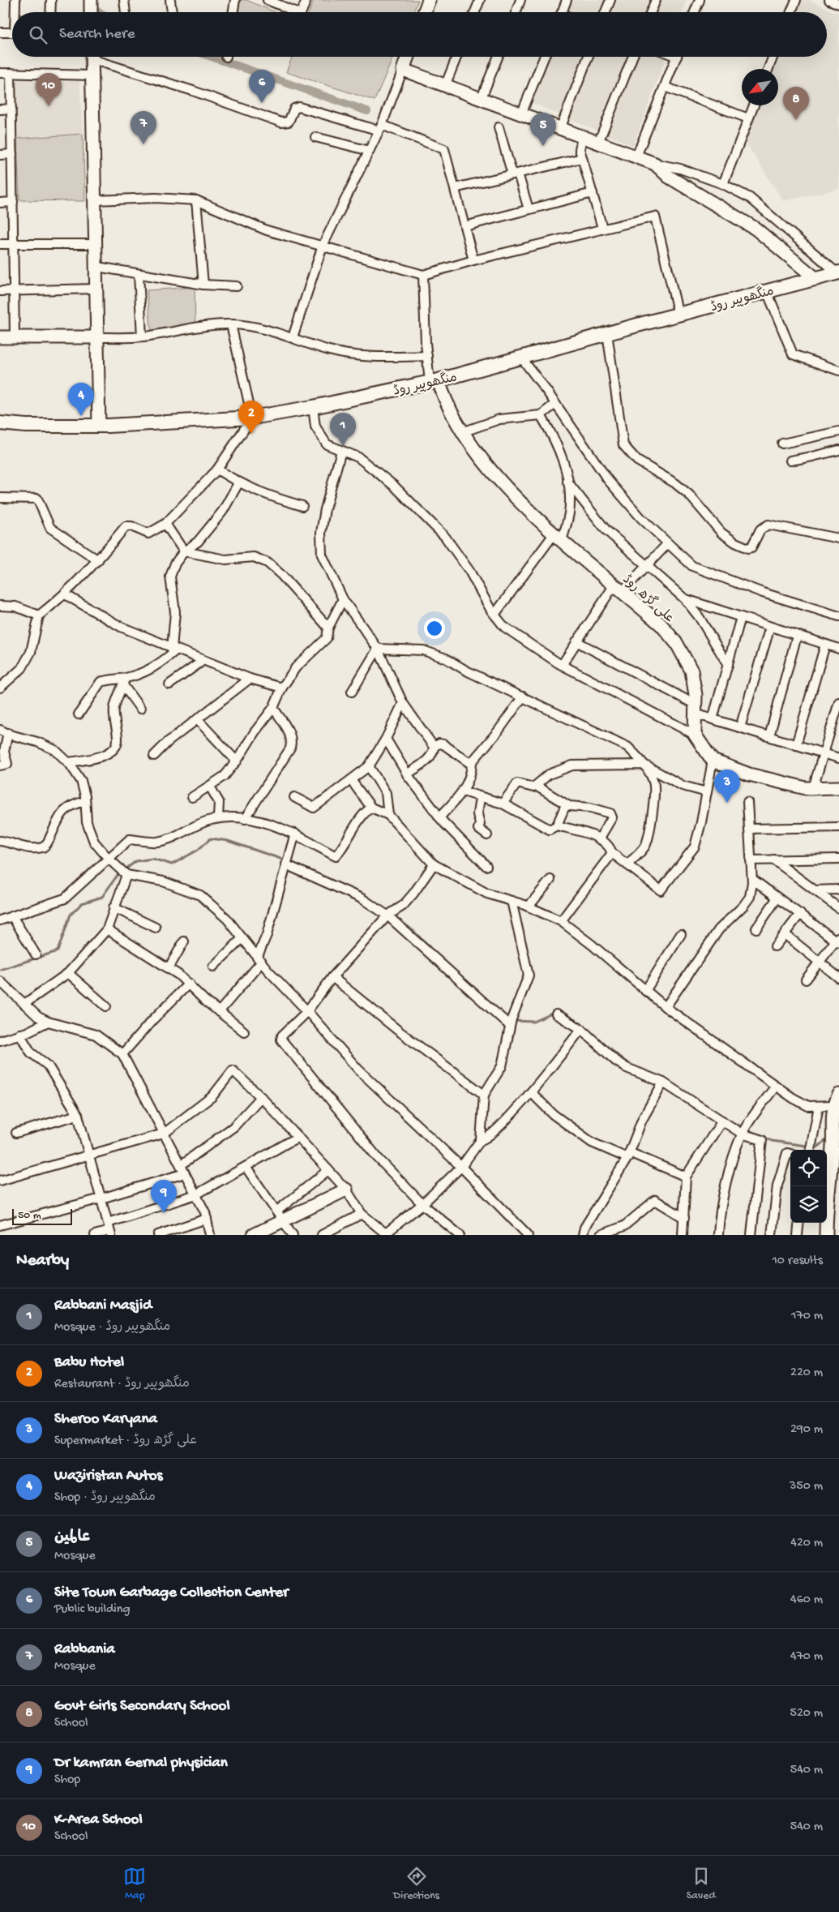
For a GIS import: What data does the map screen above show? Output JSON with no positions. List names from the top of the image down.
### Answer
{
  "streets": {
    "main road": ["منگھوپیر روڈ"],
    "street": ["علی گڑھ روڈ"]
  },
  "crossings": [
    ["منگھوپیر روڈ", "علی گڑھ روڈ"]
  ],
  "scale_bar": "50 m",
  "north": "bottom left",
  "page": {
    "search": "Search here",
    "pins": [
      "6",
      "10",
      "8",
      "7",
      "5",
      "4",
      "2",
      "1",
      "3",
      "9"
    ],
    "scale": "50 m",
    "heading": ["Nearby", "10 results"],
    "list": [
      {
        "mark": "1",
        "name": "Rabbani Masjid",
        "note": "Mosque · منگھوپیر روڈ",
        "value": "170 m"
      },
      {
        "mark": "2",
        "name": "Babu Hotel",
        "note": "Restaurant · منگھوپیر روڈ",
        "value": "220 m"
      },
      {
        "mark": "3",
        "name": "Sheroo Karyana",
        "note": "Supermarket · علی گڑھ روڈ",
        "value": "290 m"
      },
      {
        "mark": "4",
        "name": "Waziristan Autos",
        "note": "Shop · منگھوپیر روڈ",
        "value": "350 m"
      },
      {
        "mark": "5",
        "name": "عالمین",
        "note": "Mosque",
        "value": "420 m"
      },
      {
        "mark": "6",
        "name": "Site Town Garbage Collection Center",
        "note": "Public building",
        "value": "460 m"
      },
      {
        "mark": "7",
        "name": "Rabbania",
        "note": "Mosque",
        "value": "470 m"
      },
      {
        "mark": "8",
        "name": "Govt Girls Secondary School",
        "note": "School",
        "value": "520 m"
      },
      {
        "mark": "9",
        "name": "Dr kamran Gernal physician",
        "note": "Shop",
        "value": "540 m"
      },
      {
        "mark": "10",
        "name": "K-Area School",
        "note": "School",
        "value": "540 m"
      }
    ],
    "nav": ["Map", "Directions", "Saved"]
  }
}
